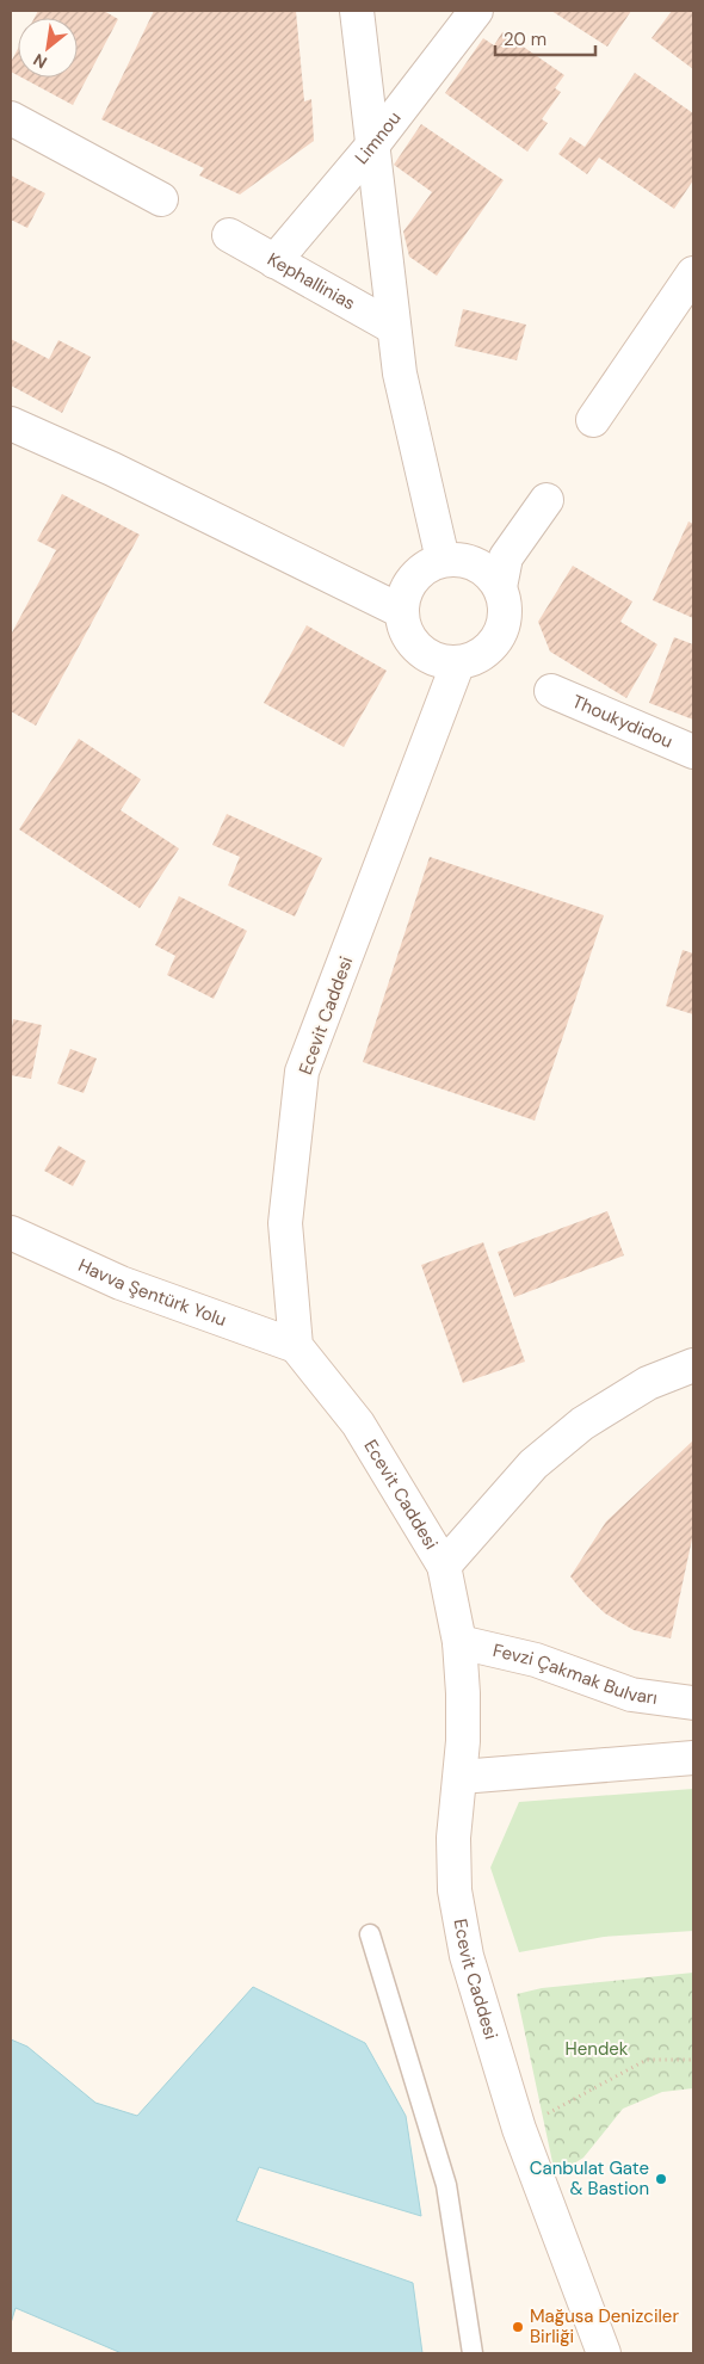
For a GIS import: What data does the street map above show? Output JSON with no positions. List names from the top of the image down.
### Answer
{
  "streets": {
    "street": [
      "Limnou",
      "Kephallinias",
      "Thoukydidou",
      "Ecevit Caddesi",
      "Havva Şentürk Yolu",
      "Fevzi Çakmak Bulvarı"
    ]
  },
  "crossings": [
    ["Limnou", "Kephallinias"],
    ["Ecevit Caddesi", "Havva Şentürk Yolu"],
    ["Ecevit Caddesi", "Fevzi Çakmak Bulvarı"]
  ],
  "parks": ["Hendek"],
  "places": ["Canbulat Gate & Bastion", "Mağusa Denizciler Birliği"],
  "scale_bar": "20 m",
  "north": "bottom left"
}
